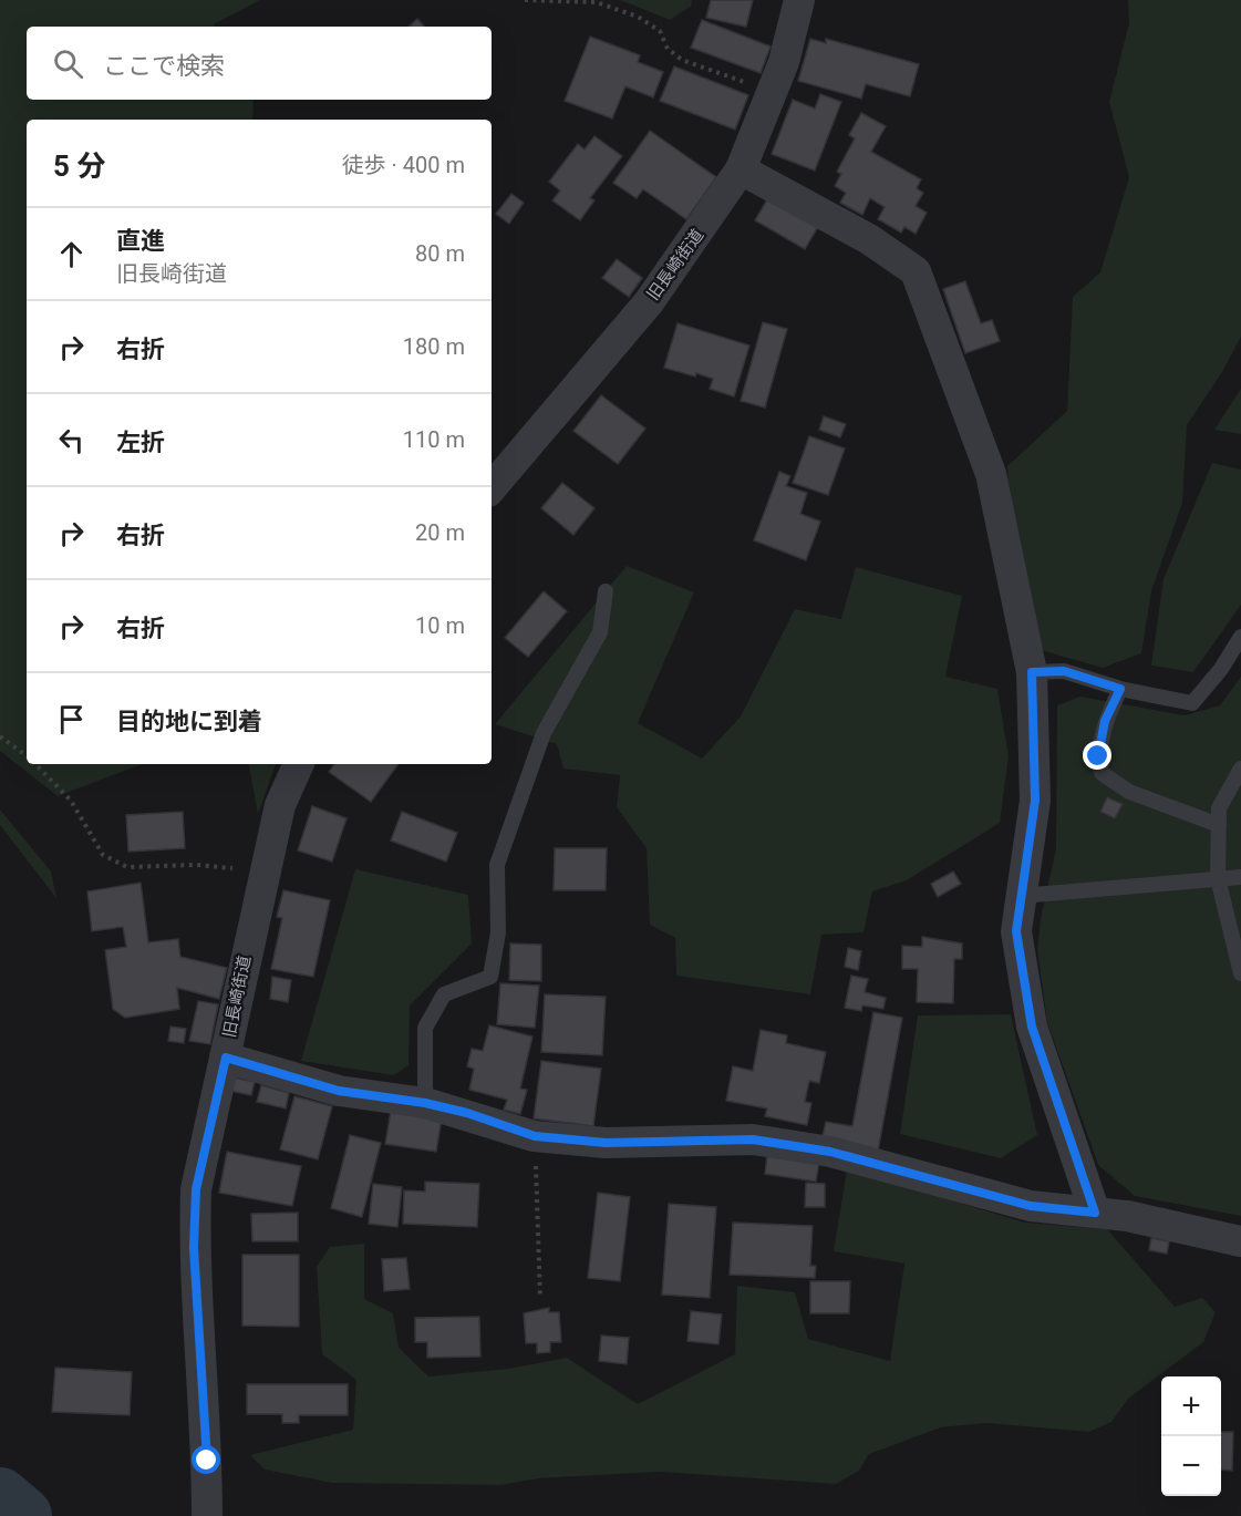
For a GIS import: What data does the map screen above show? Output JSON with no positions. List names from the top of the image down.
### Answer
{
  "streets": {
    "street": ["旧長崎街道"]
  },
  "page": {
    "search": "ここで検索",
    "heading": ["5 分", "徒歩 · 400 m"],
    "list": [
      ["直進", "旧長崎街道", "80 m"],
      ["右折", "180 m"],
      ["左折", "110 m"],
      ["右折", "20 m"],
      ["右折", "10 m"],
      "目的地に到着"
    ],
    "map_buttons": ["+", "−"]
  }
}
